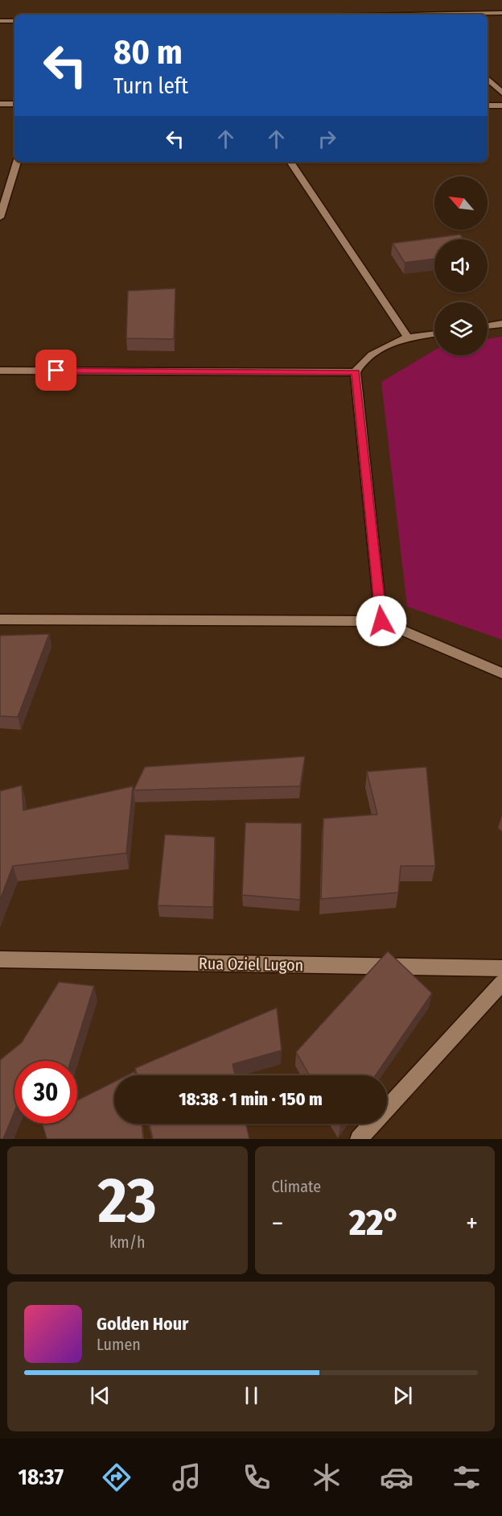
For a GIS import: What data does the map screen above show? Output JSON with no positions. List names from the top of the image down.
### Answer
{
  "streets": {
    "street": ["Rua Oziel Lugon"]
  },
  "north": "top left",
  "page": {
    "turn": ["80 m", "Turn left"],
    "limit": "30",
    "trip": "18:38 · 1 min · 150 m",
    "tile": [
      ["23", "km/h"],
      "Climate"
    ],
    "heat": ["−", "22°", "+"],
    "song": ["Golden Hour", "Lumen"],
    "tabs": "18:37"
  }
}
